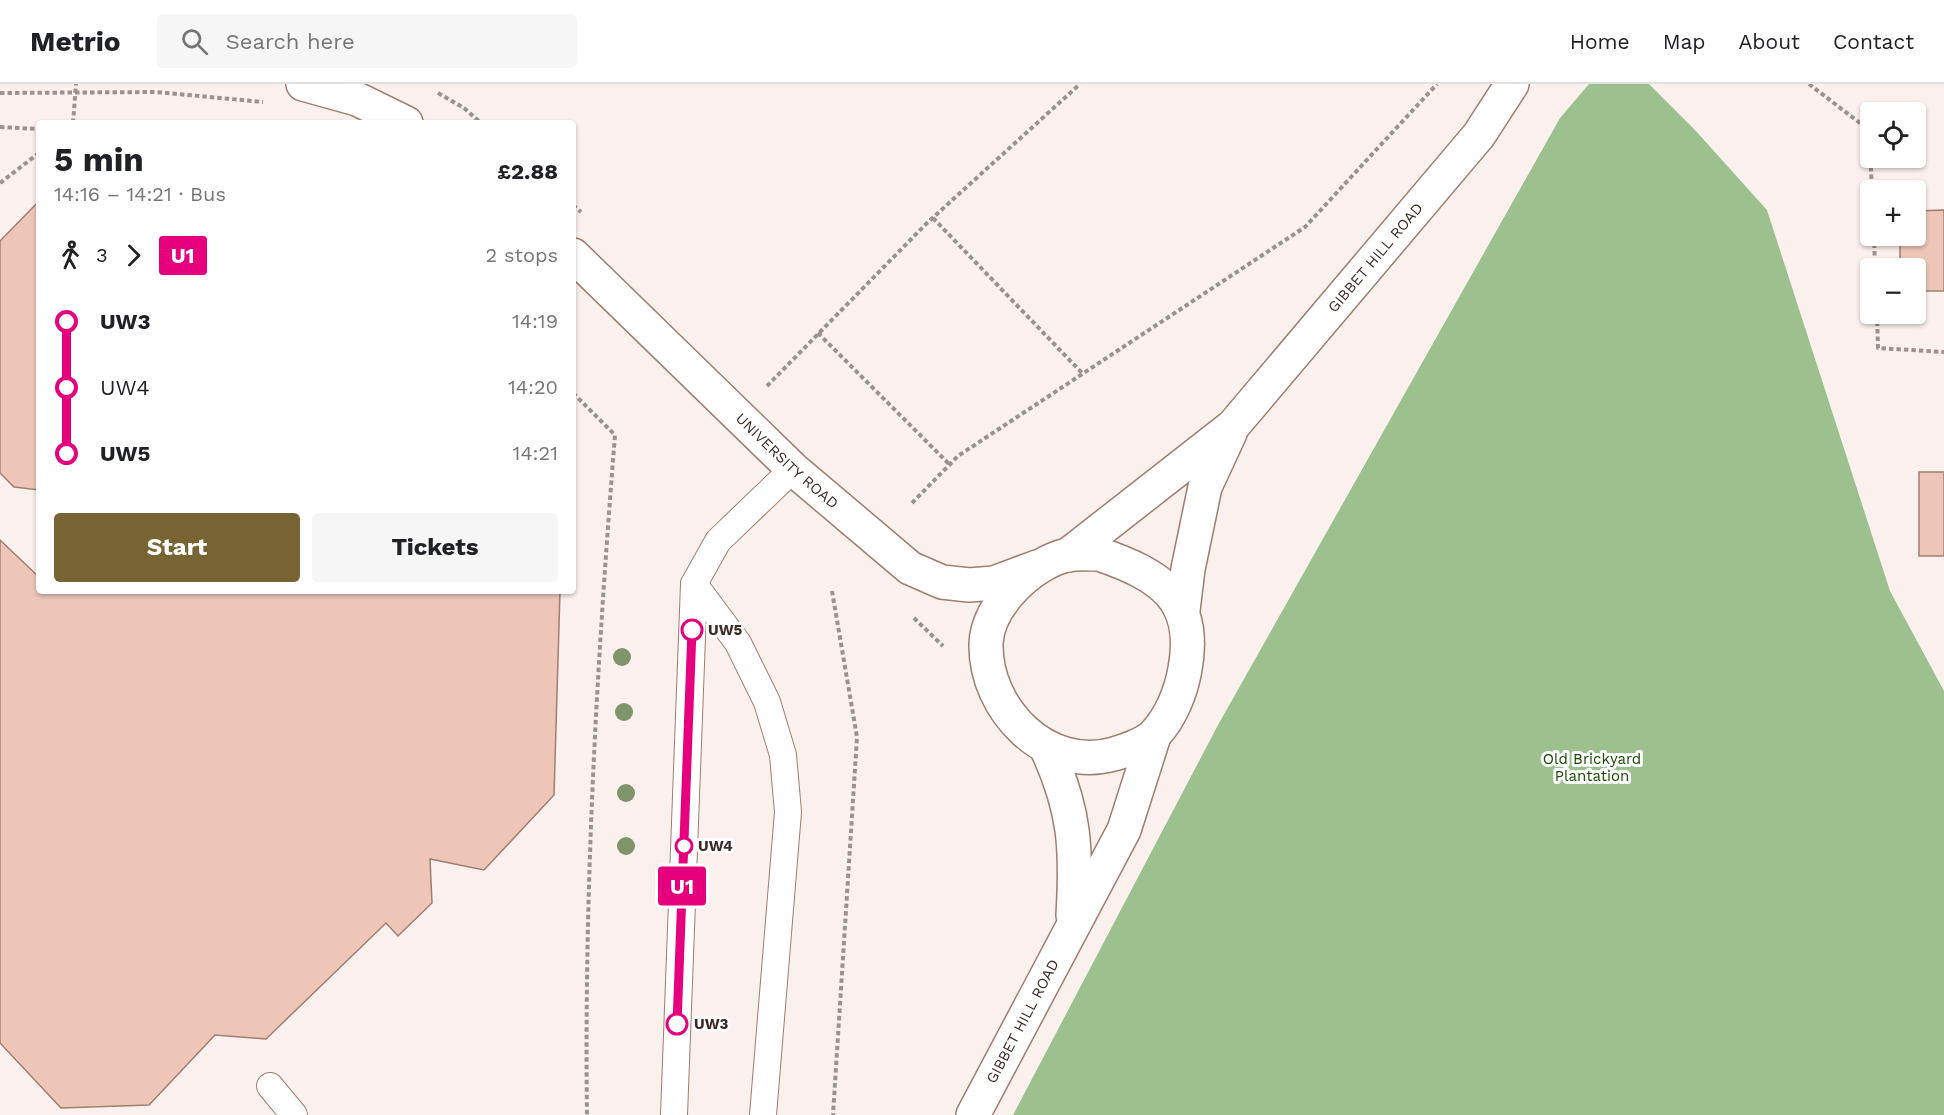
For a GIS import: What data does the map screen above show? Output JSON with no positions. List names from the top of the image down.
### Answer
{
  "streets": {
    "street": ["GIBBET HILL ROAD", "UNIVERSITY ROAD"]
  },
  "crossings": [
    ["GIBBET HILL ROAD", "UNIVERSITY ROAD"]
  ],
  "parks": ["Old Brickyard Plantation"],
  "places": ["UW5", "UW4", "UW3"],
  "lines": ["bus line U1"],
  "page": {
    "header": "Metrio",
    "search": "Search here",
    "nav": [
      "Home",
      "Map",
      "About",
      "Contact"
    ],
    "on_map": "U1",
    "map_buttons": ["+", "−"],
    "heading": ["5 min", "14:16 – 14:21 · Bus", "£2.88"],
    "legs": ["3", "U1", "2 stops"],
    "list": [
      {
        "name": "UW3",
        "value": "14:19"
      },
      {
        "name": "UW4",
        "value": "14:20"
      },
      {
        "name": "UW5",
        "value": "14:21"
      }
    ],
    "buttons": ["Start", "Tickets"]
  }
}
